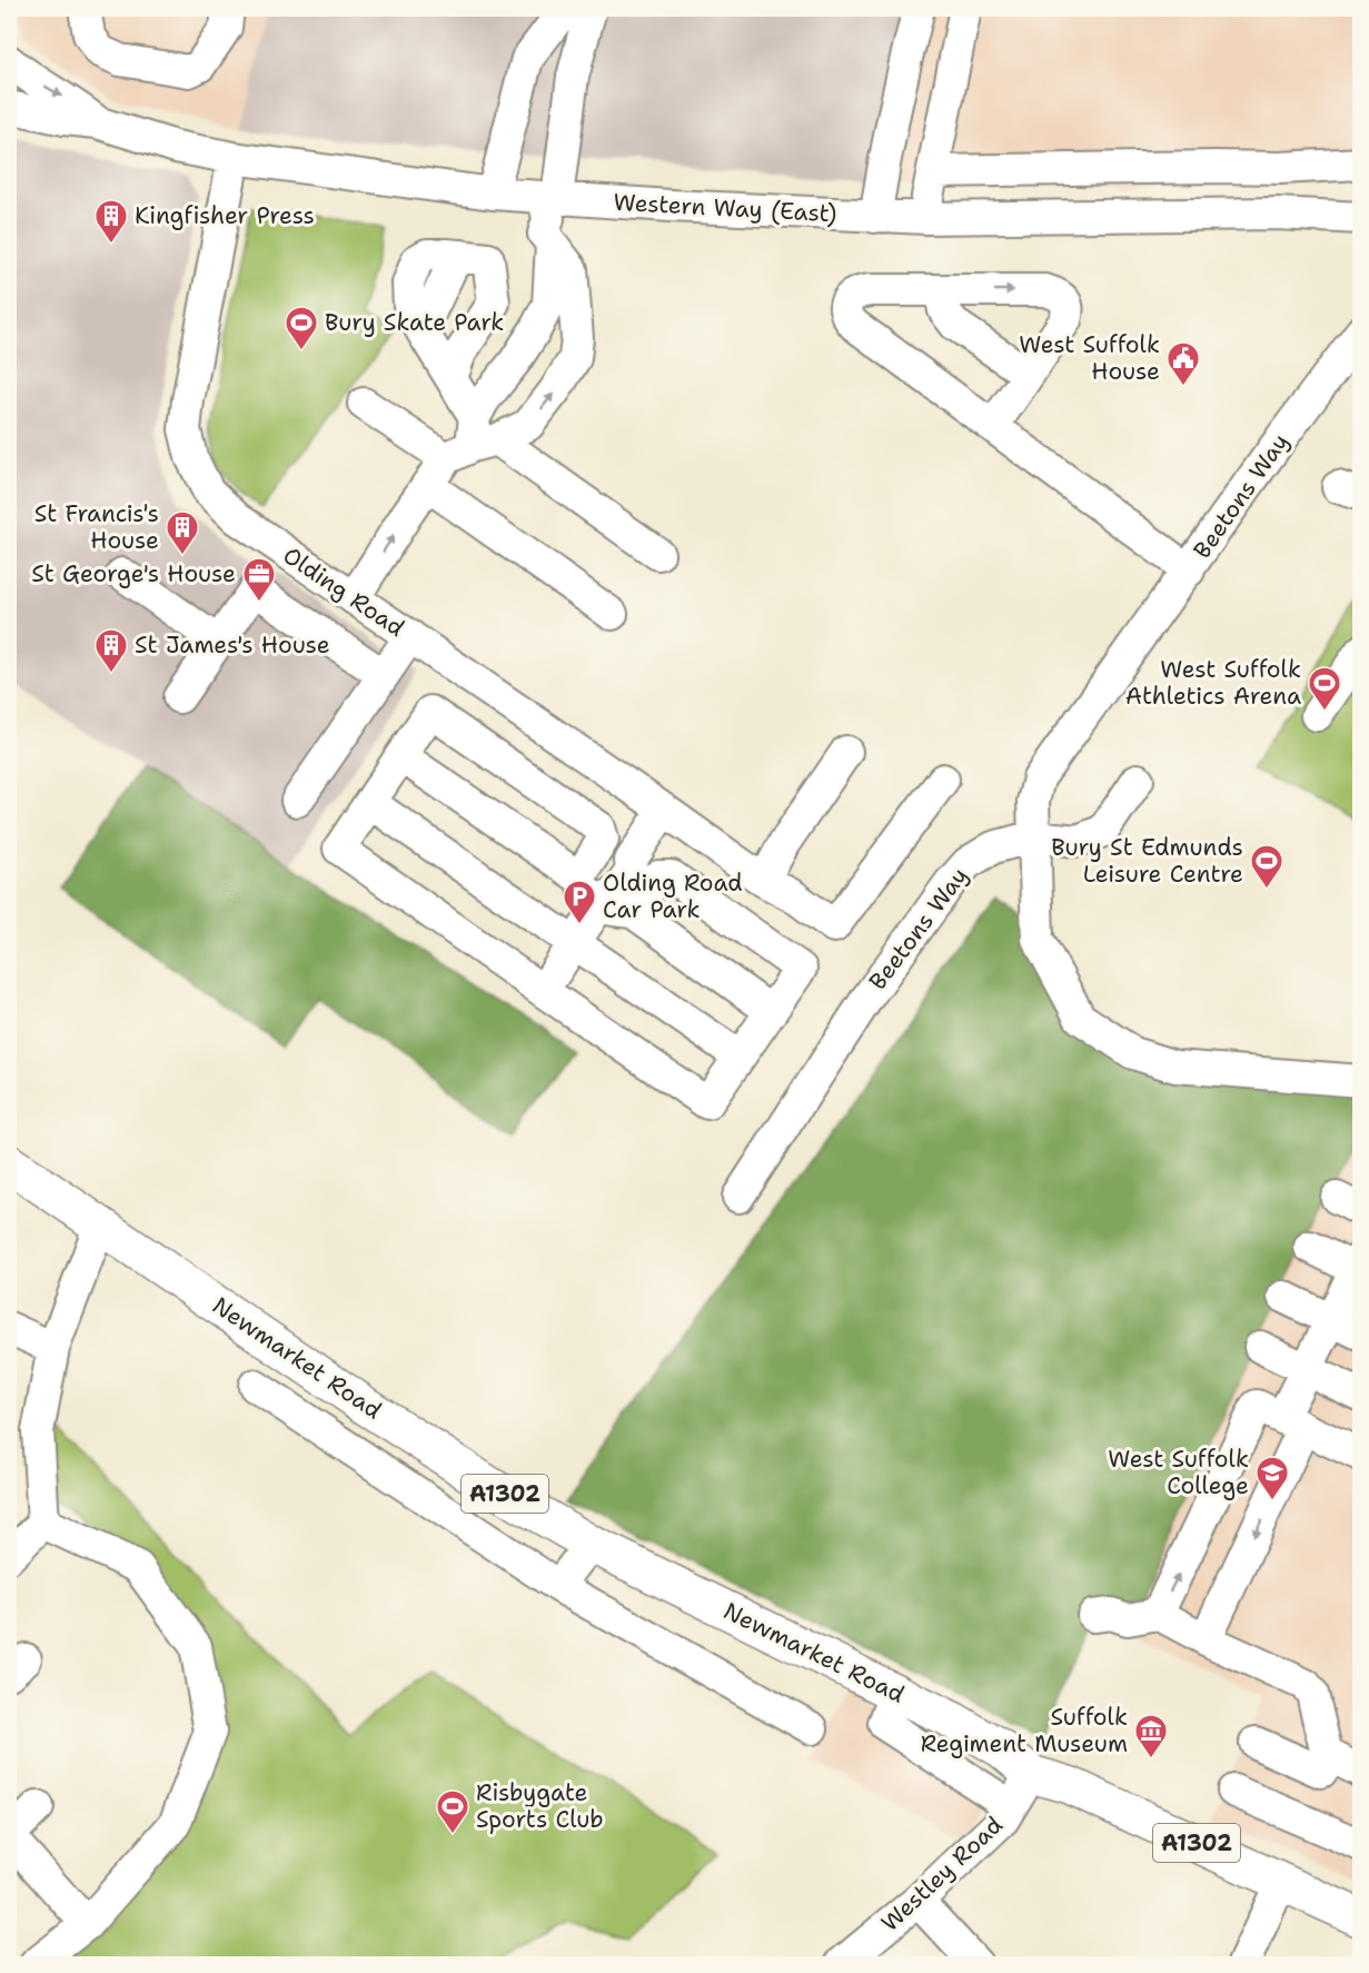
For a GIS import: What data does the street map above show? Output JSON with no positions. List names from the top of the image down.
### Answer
{
  "streets": {
    "main road": ["Newmarket Road", "A1302"],
    "street": [
      "Western Way (East)",
      "Beetons Way",
      "Olding Road",
      "Westley Road"
    ]
  },
  "crossings": [
    ["Western Way (East)", "Olding Road"],
    ["Newmarket Road", "A1302"],
    ["Newmarket Road", "Westley Road"],
    ["A1302", "Westley Road"]
  ],
  "places": {
    "building": ["Kingfisher Press", "St Francis's House", "St James's House"],
    "sports": [
      "Bury Skate Park",
      "West Suffolk Athletics Arena",
      "Bury St Edmunds Leisure Centre",
      "Risbygate Sports Club"
    ],
    "public building": ["West Suffolk House"],
    "office": ["St George's House"],
    "parking": ["Olding Road Car Park"],
    "school or university": ["West Suffolk College"],
    "museum": ["Suffolk Regiment Museum"]
  }
}
